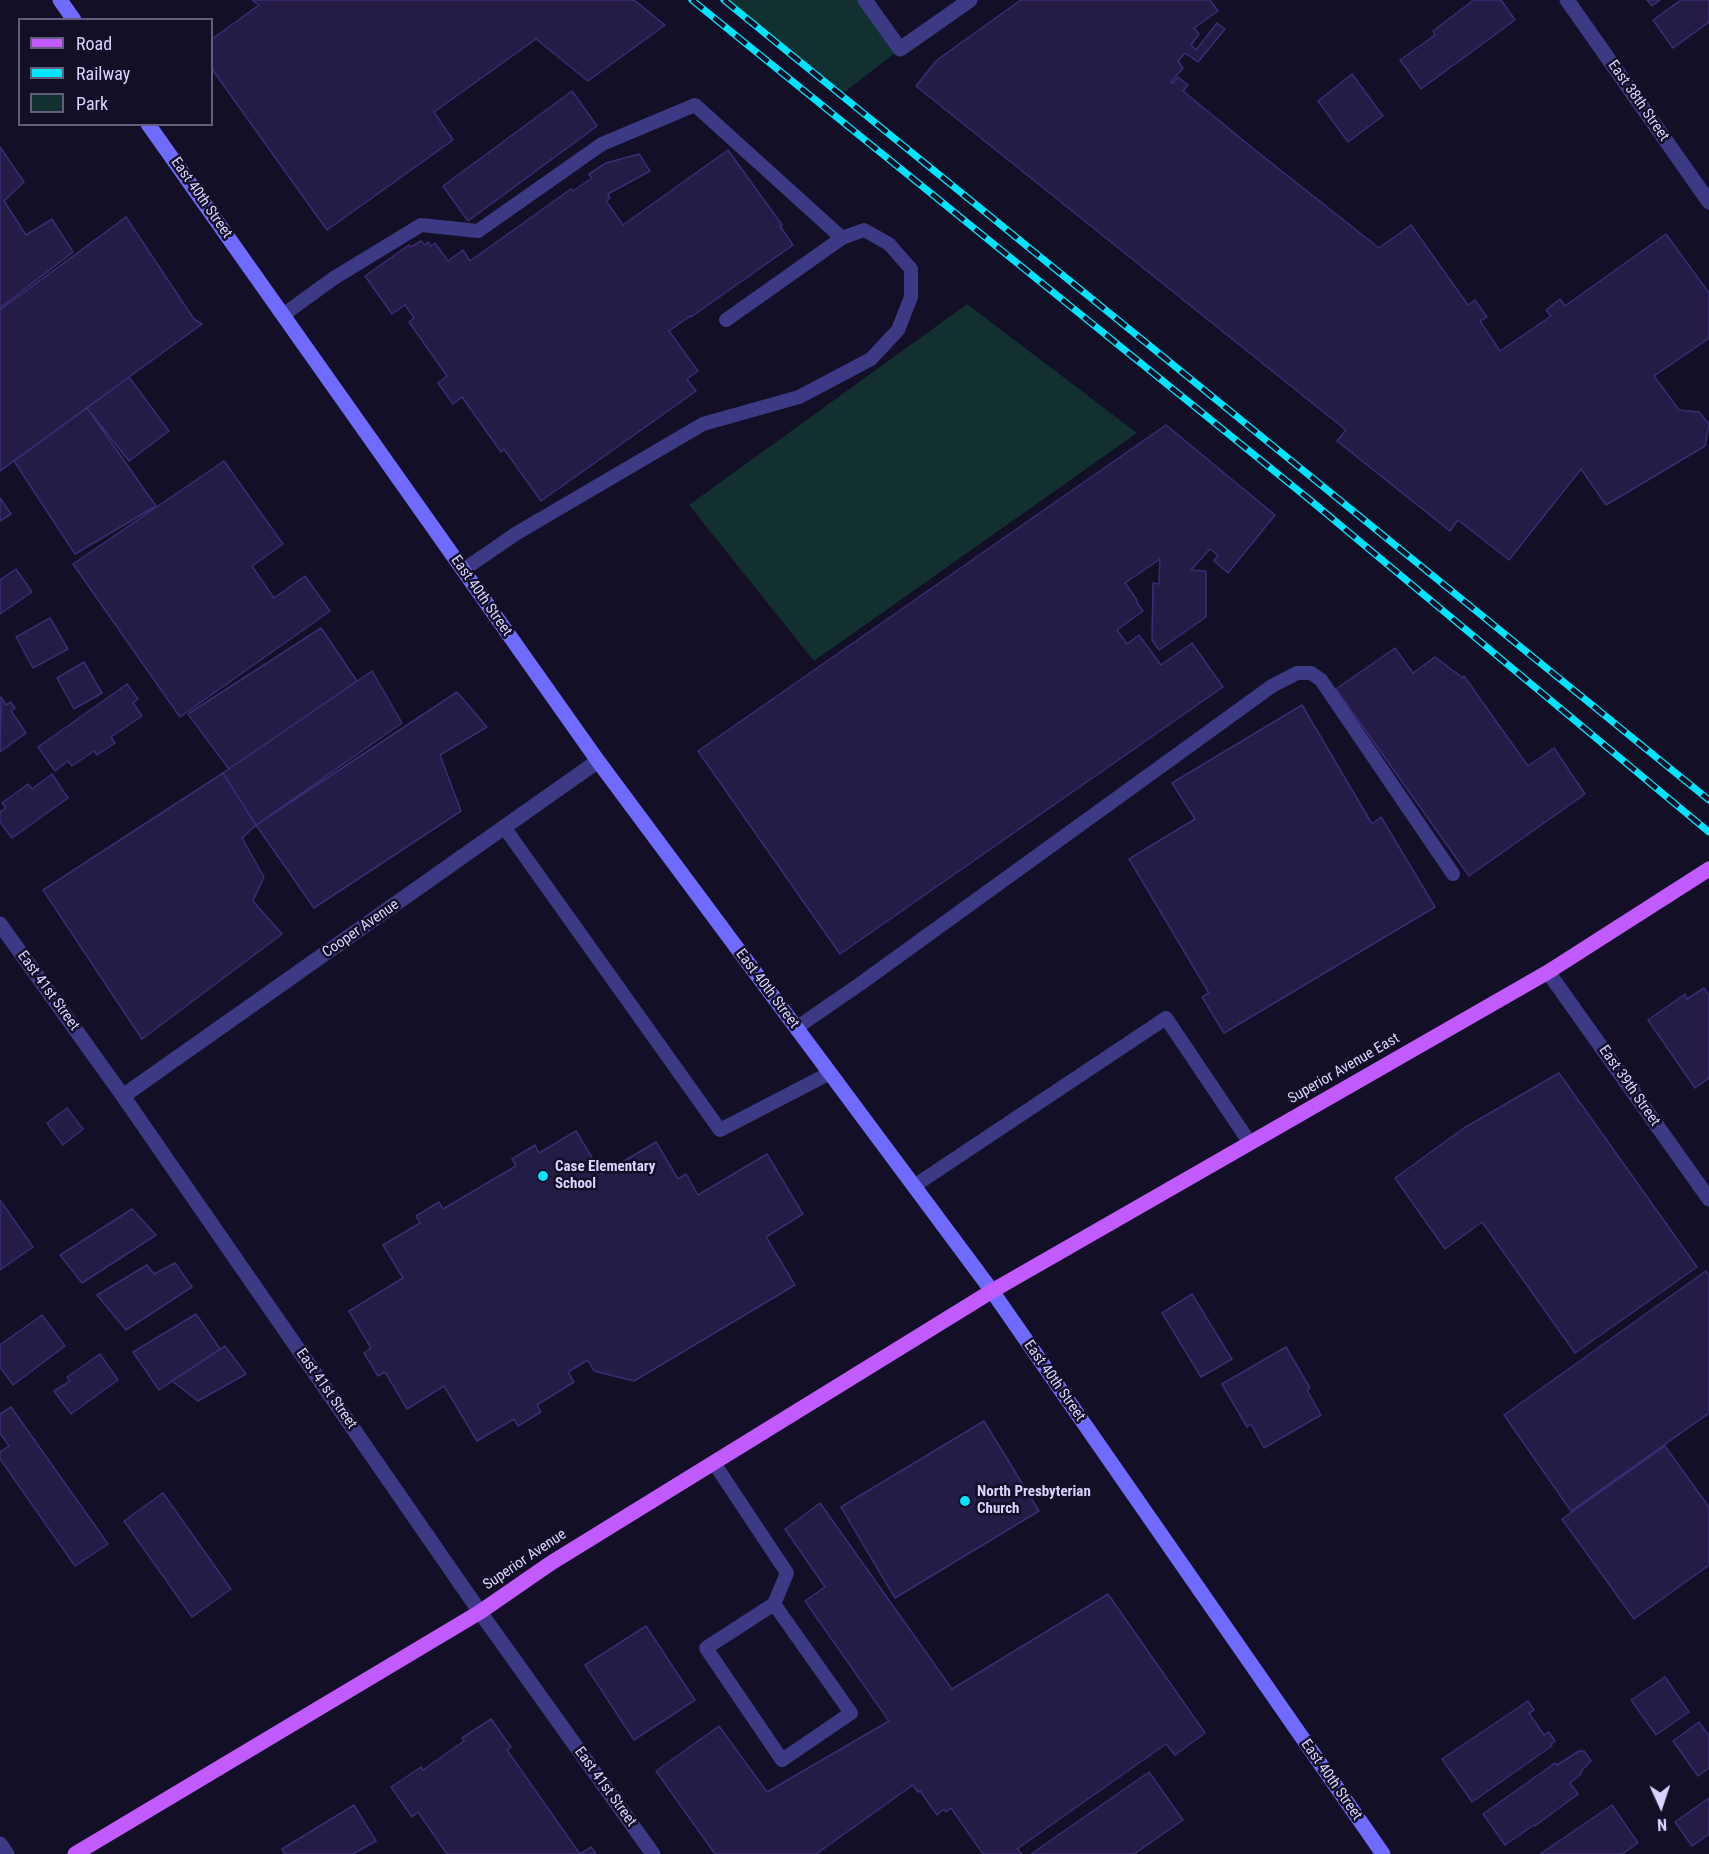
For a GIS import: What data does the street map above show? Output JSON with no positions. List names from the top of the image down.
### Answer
{
  "streets": {
    "main road": ["Superior Avenue East", "Superior Avenue"],
    "street": [
      "East 38th Street",
      "East 40th Street",
      "Cooper Avenue",
      "East 41st Street",
      "East 39th Street"
    ]
  },
  "crossings": [
    ["East 40th Street", "Cooper Avenue"],
    ["East 40th Street", "Superior Avenue East"],
    ["East 40th Street", "Superior Avenue"],
    ["Cooper Avenue", "East 41st Street"],
    ["East 41st Street", "Superior Avenue"],
    ["Superior Avenue East", "East 39th Street"],
    ["Superior Avenue East", "Superior Avenue"]
  ],
  "places": ["Case Elementary School", "North Presbyterian Church"],
  "legend": ["Road", "Railway", "Park"],
  "north": "bottom"
}
